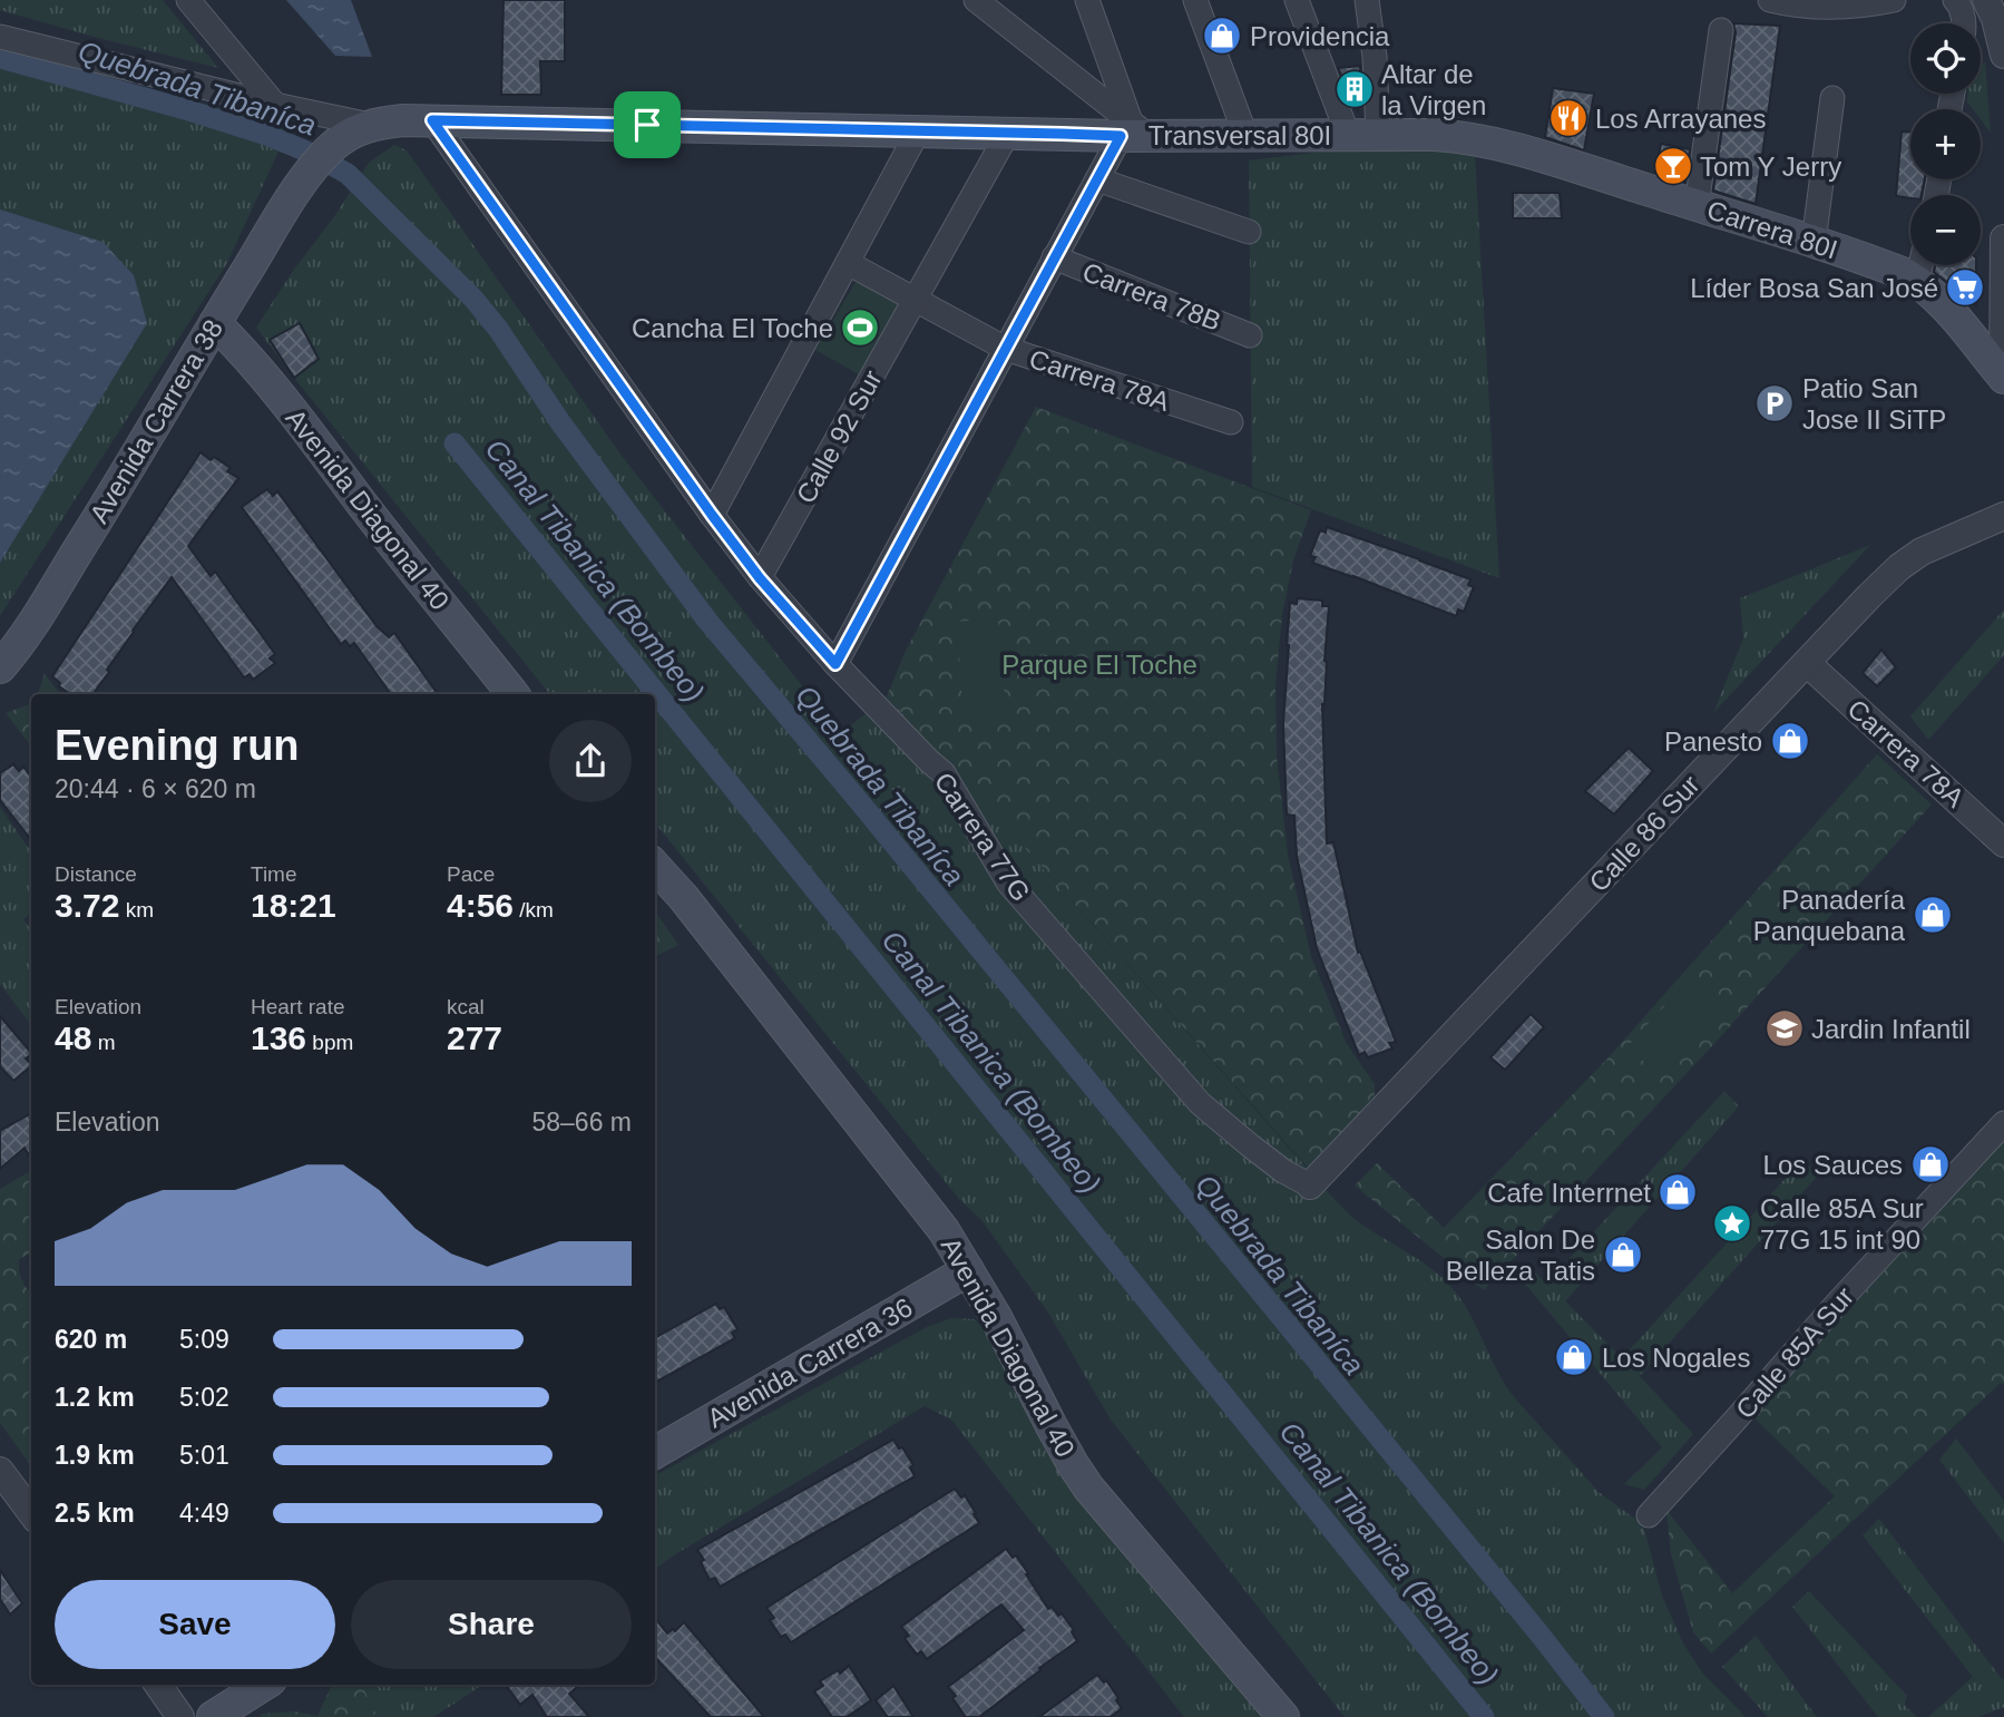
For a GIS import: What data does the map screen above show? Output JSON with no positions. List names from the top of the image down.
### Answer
{
  "streets": {
    "main road": [
      "Transversal 80I",
      "Carrera 80I",
      "Avenida Carrera 38",
      "Avenida Diagonal 40",
      "Avenida Carrera 36"
    ],
    "street": [
      "Carrera 78B",
      "Carrera 78A",
      "Calle 92 Sur",
      "Calle 86 Sur",
      "Carrera 77G",
      "Calle 85A Sur"
    ]
  },
  "crossings": [
    ["Transversal 80I", "Carrera 80I"],
    ["Transversal 80I", "Avenida Carrera 38"],
    ["Transversal 80I", "Calle 92 Sur"],
    ["Transversal 80I", "Carrera 77G"],
    ["Carrera 78A", "Calle 92 Sur"],
    ["Carrera 78A", "Calle 86 Sur"],
    ["Avenida Carrera 38", "Avenida Diagonal 40"],
    ["Calle 92 Sur", "Carrera 77G"],
    ["Avenida Diagonal 40", "Avenida Carrera 36"],
    ["Calle 86 Sur", "Carrera 77G"]
  ],
  "water": ["Quebrada Tibaníca", "Canal Tibanica (Bombeo)"],
  "parks": ["Parque El Toche"],
  "places": {
    "shop": [
      "Providencia",
      "Panesto",
      "Panadería Panquebana",
      "Los Sauces",
      "Cafe Interrnet",
      "Salon De Belleza Tatis",
      "Los Nogales"
    ],
    "building": ["Altar de la Virgen"],
    "restaurant": ["Los Arrayanes"],
    "bar": ["Tom Y Jerry"],
    "supermarket": ["Líder Bosa San José"],
    "sports": ["Cancha El Toche"],
    "parking": ["Patio San Jose II SiTP"],
    "school or university": ["Jardin Infantil"],
    "place": ["Calle 85A Sur 77G 15 int 90"]
  },
  "page": {
    "map_buttons": ["+", "−"],
    "heading": ["Evening run", "20:44 · 6 × 620 m"],
    "stats": [
      ["Distance", "3.72 km"],
      ["Time", "18:21"],
      ["Pace", "4:56 /km"],
      ["Elevation", "48 m"],
      ["Heart rate", "136 bpm"],
      ["kcal", "277"]
    ],
    "chart": ["Elevation", "58–66 m"],
    "list": [
      {
        "name": "620 m",
        "note": "5:09"
      },
      {
        "name": "1.2 km",
        "note": "5:02"
      },
      {
        "name": "1.9 km",
        "note": "5:01"
      },
      {
        "name": "2.5 km",
        "note": "4:49"
      }
    ],
    "buttons": ["Save", "Share"]
  }
}
